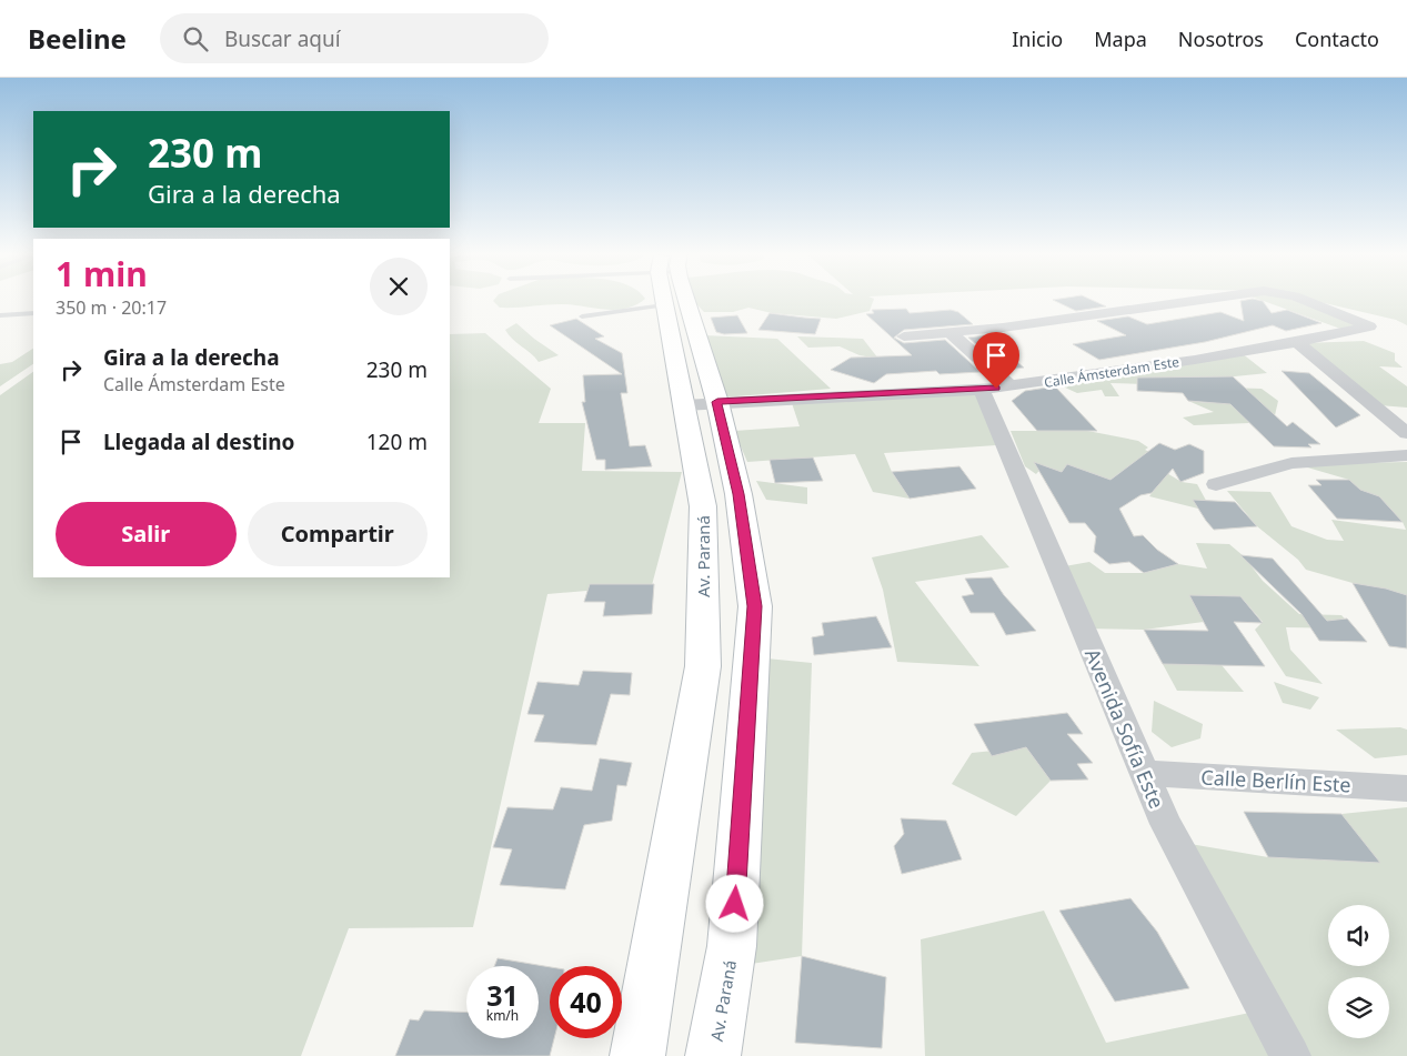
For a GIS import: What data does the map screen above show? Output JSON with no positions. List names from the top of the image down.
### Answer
{
  "streets": {
    "street": [
      "Calle Ámsterdam Este",
      "Av. Paraná",
      "Avenida Sofía Este",
      "Calle Berlín Este"
    ]
  },
  "crossings": [
    ["Calle Ámsterdam Este", "Av. Paraná"],
    ["Calle Ámsterdam Este", "Avenida Sofía Este"],
    ["Avenida Sofía Este", "Calle Berlín Este"]
  ],
  "page": {
    "header": "Beeline",
    "search": "Buscar aquí",
    "nav": [
      "Inicio",
      "Mapa",
      "Nosotros",
      "Contacto"
    ],
    "turn": ["230 m", "Gira a la derecha"],
    "heading": ["1 min", "350 m · 20:17"],
    "list": [
      {
        "name": "Gira a la derecha",
        "note": "Calle Ámsterdam Este",
        "value": "230 m"
      },
      {
        "name": "Llegada al destino",
        "value": "120 m"
      }
    ],
    "buttons": ["Salir", "Compartir"],
    "speed": "31 km/h",
    "limit": "40"
  }
}
